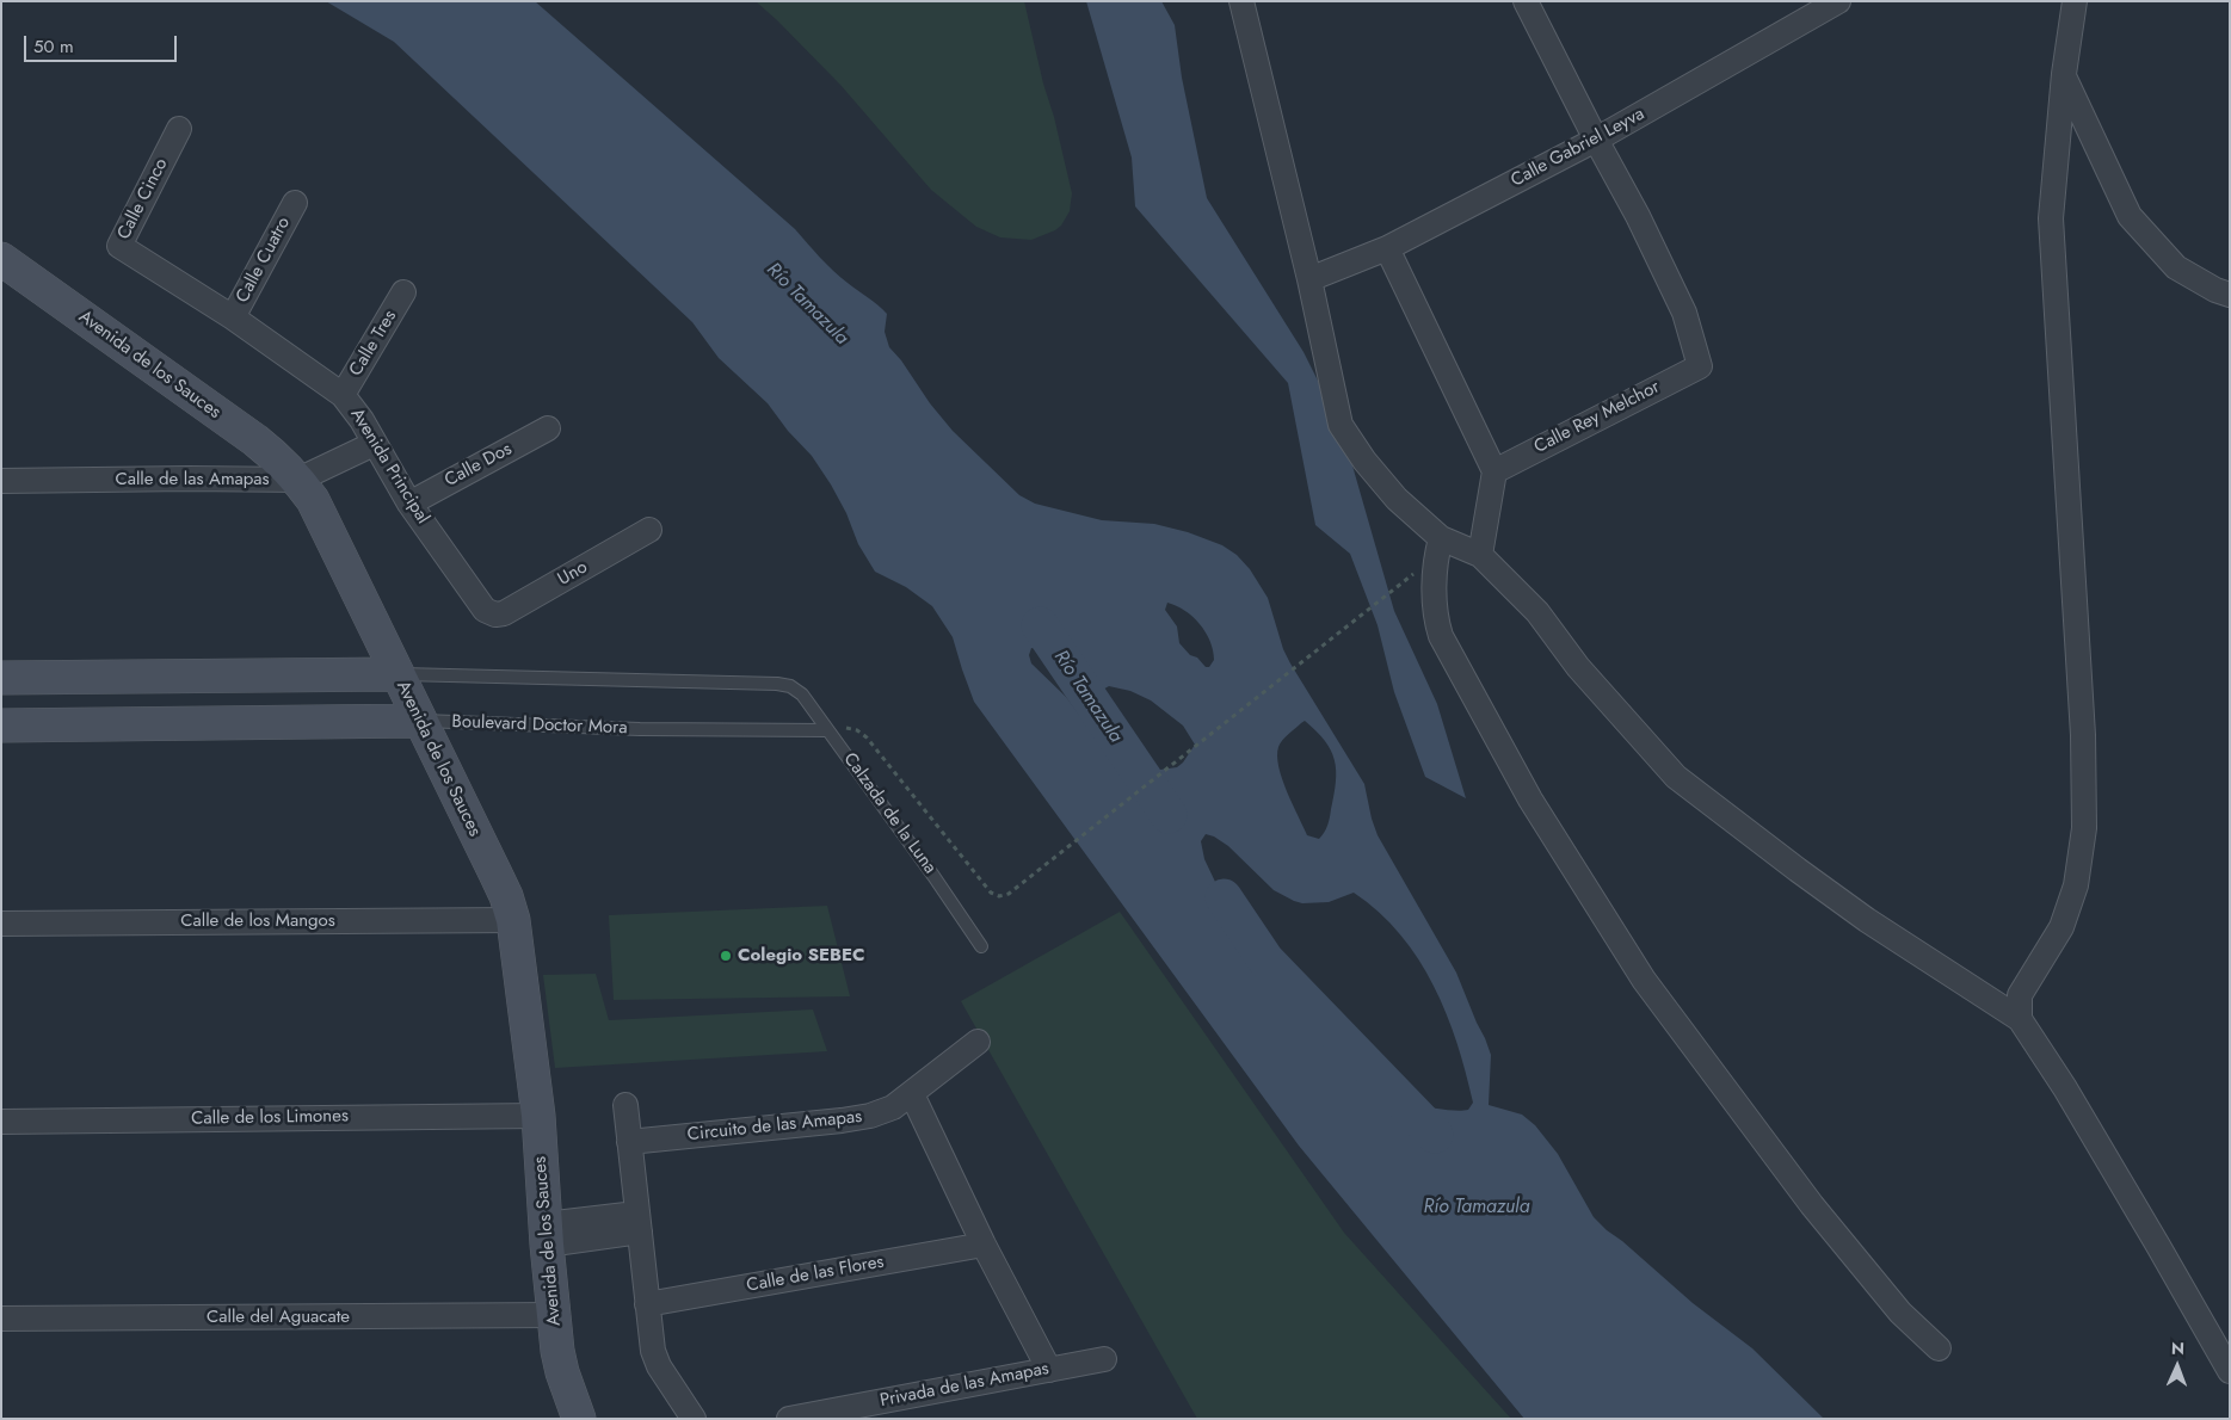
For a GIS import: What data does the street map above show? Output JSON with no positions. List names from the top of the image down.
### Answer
{
  "streets": {
    "street": [
      "Calle Gabriel Leyva",
      "Calle Cinco",
      "Calle Cuatro",
      "Calle Tres",
      "Avenida de los Sauces",
      "Calle Rey Melchor",
      "Calle Dos",
      "Avenida Principal",
      "Calle de las Amapas",
      "Uno",
      "Boulevard Doctor Mora",
      "Calle de los Mangos",
      "Calle de los Limones",
      "Circuito de las Amapas",
      "Calle de las Flores",
      "Calle del Aguacate",
      "Privada de las Amapas"
    ],
    "lane": ["Calzada de la Luna"]
  },
  "crossings": [
    ["Calle Gabriel Leyva", "Calle Rey Melchor"],
    ["Calle Cinco", "Calle Cuatro"],
    ["Calle Cinco", "Avenida Principal"],
    ["Calle Cuatro", "Avenida Principal"],
    ["Calle Tres", "Avenida Principal"],
    ["Avenida de los Sauces", "Calle de las Amapas"],
    ["Avenida de los Sauces", "Boulevard Doctor Mora"],
    ["Avenida de los Sauces", "Calzada de la Luna"],
    ["Avenida de los Sauces", "Calle de los Mangos"],
    ["Avenida de los Sauces", "Calle de los Limones"],
    ["Avenida de los Sauces", "Calle del Aguacate"],
    ["Calle Dos", "Avenida Principal"],
    ["Avenida Principal", "Calle de las Amapas"],
    ["Avenida Principal", "Uno"],
    ["Boulevard Doctor Mora", "Calzada de la Luna"]
  ],
  "water": ["Río Tamazula"],
  "places": ["Colegio SEBEC"],
  "scale_bar": "50 m",
  "north": "top"
}
